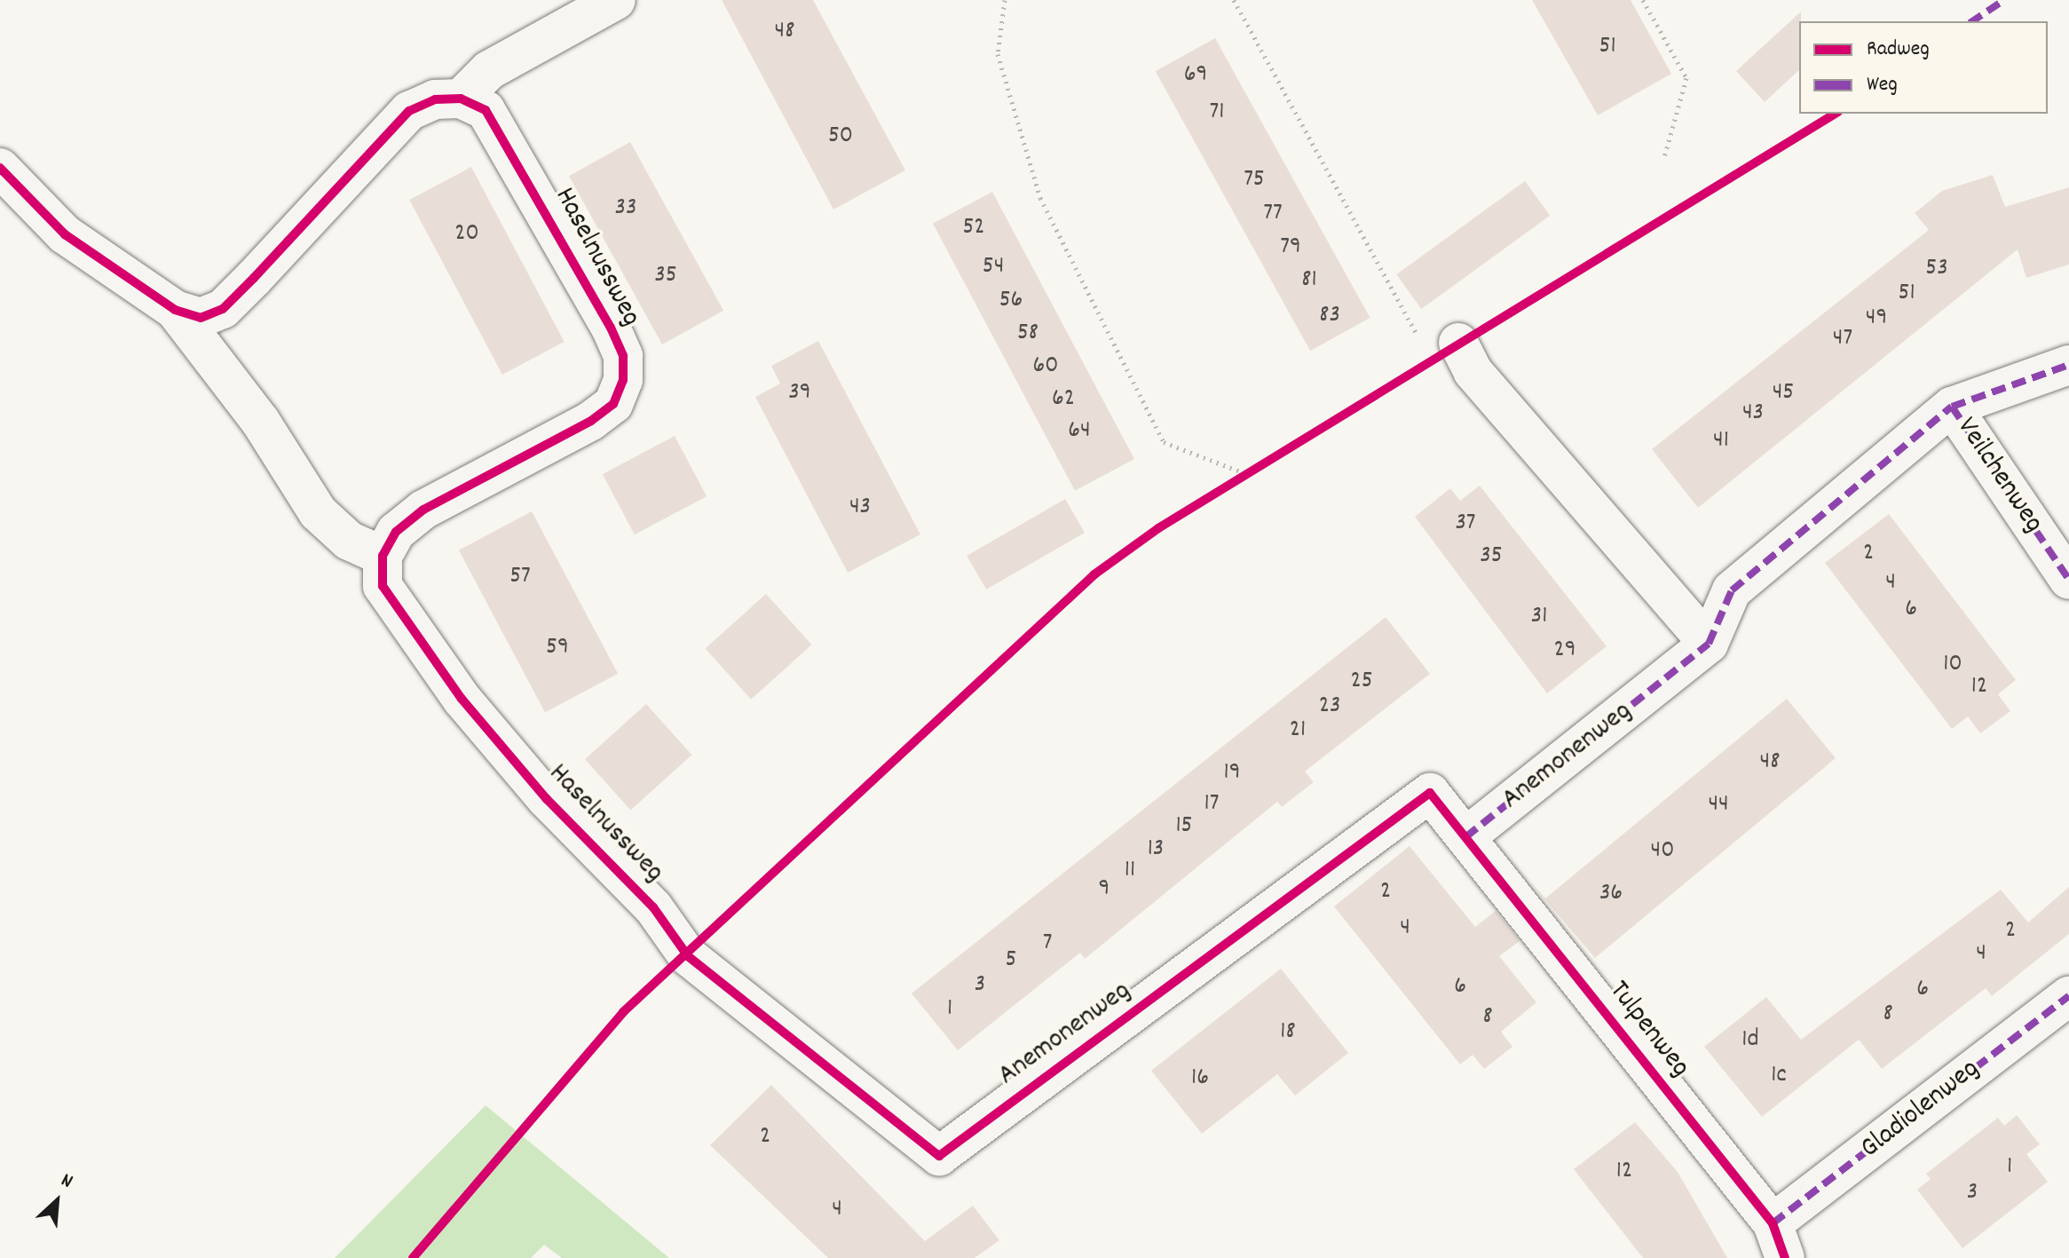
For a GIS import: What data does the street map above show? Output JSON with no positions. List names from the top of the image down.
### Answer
{
  "streets": {
    "street": [
      "Haselnussweg",
      "Veilchenweg",
      "Anemonenweg",
      "Tulpenweg",
      "Gladiolenweg"
    ]
  },
  "crossings": [
    ["Haselnussweg", "Anemonenweg"],
    ["Veilchenweg", "Anemonenweg"],
    ["Anemonenweg", "Tulpenweg"],
    ["Tulpenweg", "Gladiolenweg"]
  ],
  "house_numbers": [
    "48",
    "51",
    "69",
    "71",
    "50",
    "75",
    "33",
    "77",
    "52",
    "20",
    "79",
    "54",
    "53",
    "35",
    "81",
    "51",
    "56",
    "83",
    "49",
    "58",
    "47",
    "60",
    "39",
    "45",
    "62",
    "43",
    "64",
    "41",
    "43",
    "37",
    "2",
    "35",
    "57",
    "4",
    "6",
    "31",
    "59",
    "29",
    "10",
    "25",
    "12",
    "23",
    "21",
    "48",
    "19",
    "17",
    "44",
    "15",
    "13",
    "40",
    "11",
    "9",
    "2",
    "36",
    "4",
    "2",
    "7",
    "4",
    "5",
    "3",
    "6",
    "6",
    "1",
    "8",
    "8",
    "18",
    "1d",
    "1c",
    "16",
    "2",
    "1",
    "12",
    "3",
    "4"
  ],
  "legend": ["Radweg", "Weg"],
  "north": "top right"
}
